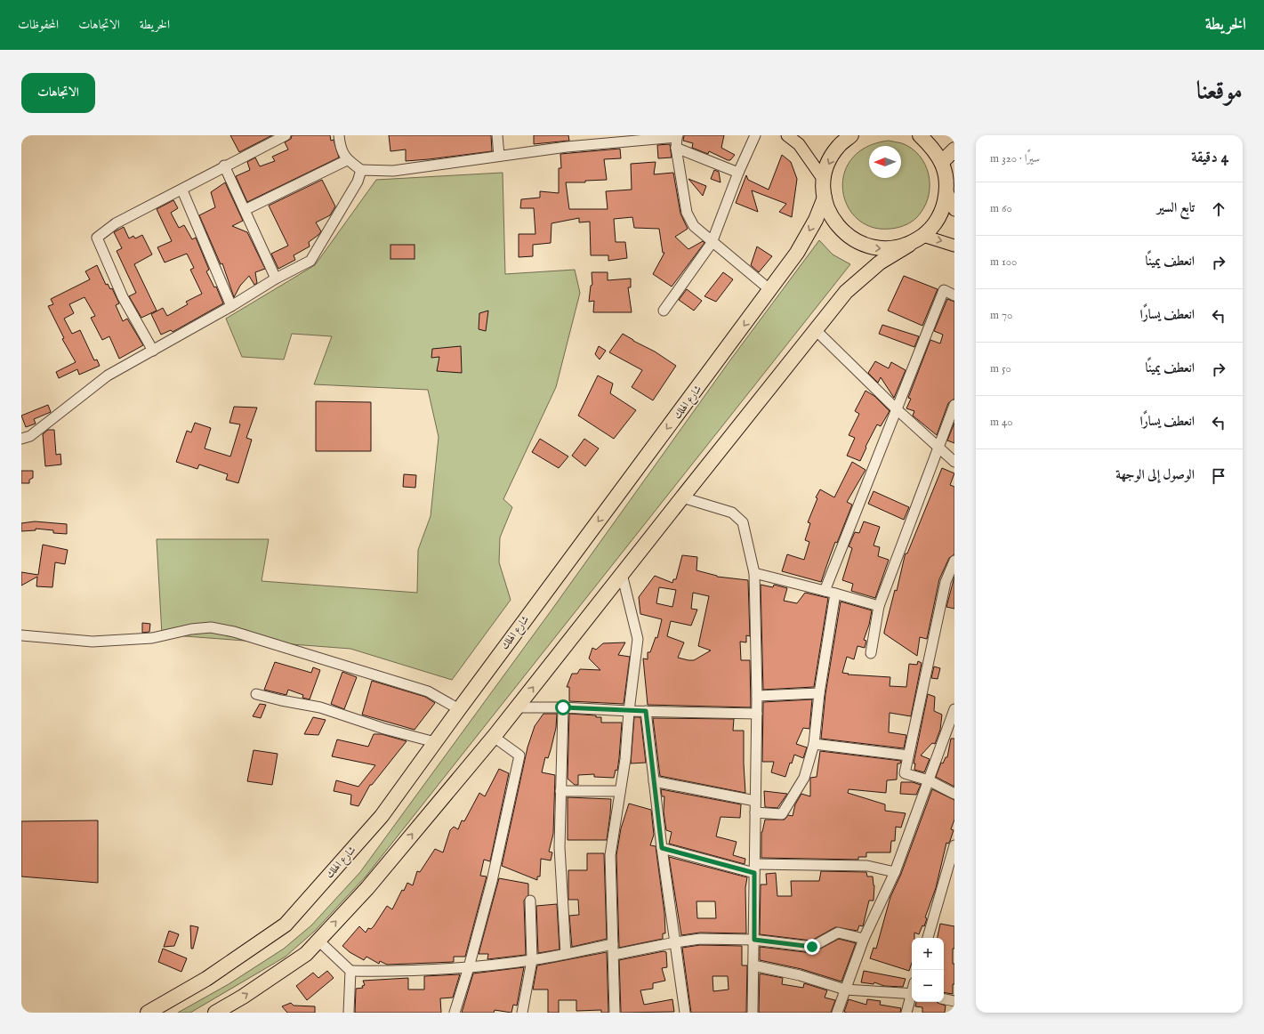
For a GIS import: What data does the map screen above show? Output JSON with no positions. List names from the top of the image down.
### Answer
{
  "streets": {
    "highway": ["شارع الهلك"]
  },
  "north": "left",
  "page": {
    "header": "الخريطة",
    "nav": ["الخريطة", "الاتجاهات", "المحفوظات"],
    "title": "موقعنا",
    "buttons": "الاتجاهات",
    "heading": ["4 دقيقة", "سيرًا · 320 m"],
    "list": [
      ["تابع السير", "60 m"],
      ["انعطف يمينًا", "100 m"],
      ["انعطف يسارًا", "70 m"],
      ["انعطف يمينًا", "50 m"],
      ["انعطف يسارًا", "40 m"],
      "الوصول إلى الوجهة"
    ],
    "map_buttons": ["+", "−"]
  }
}
